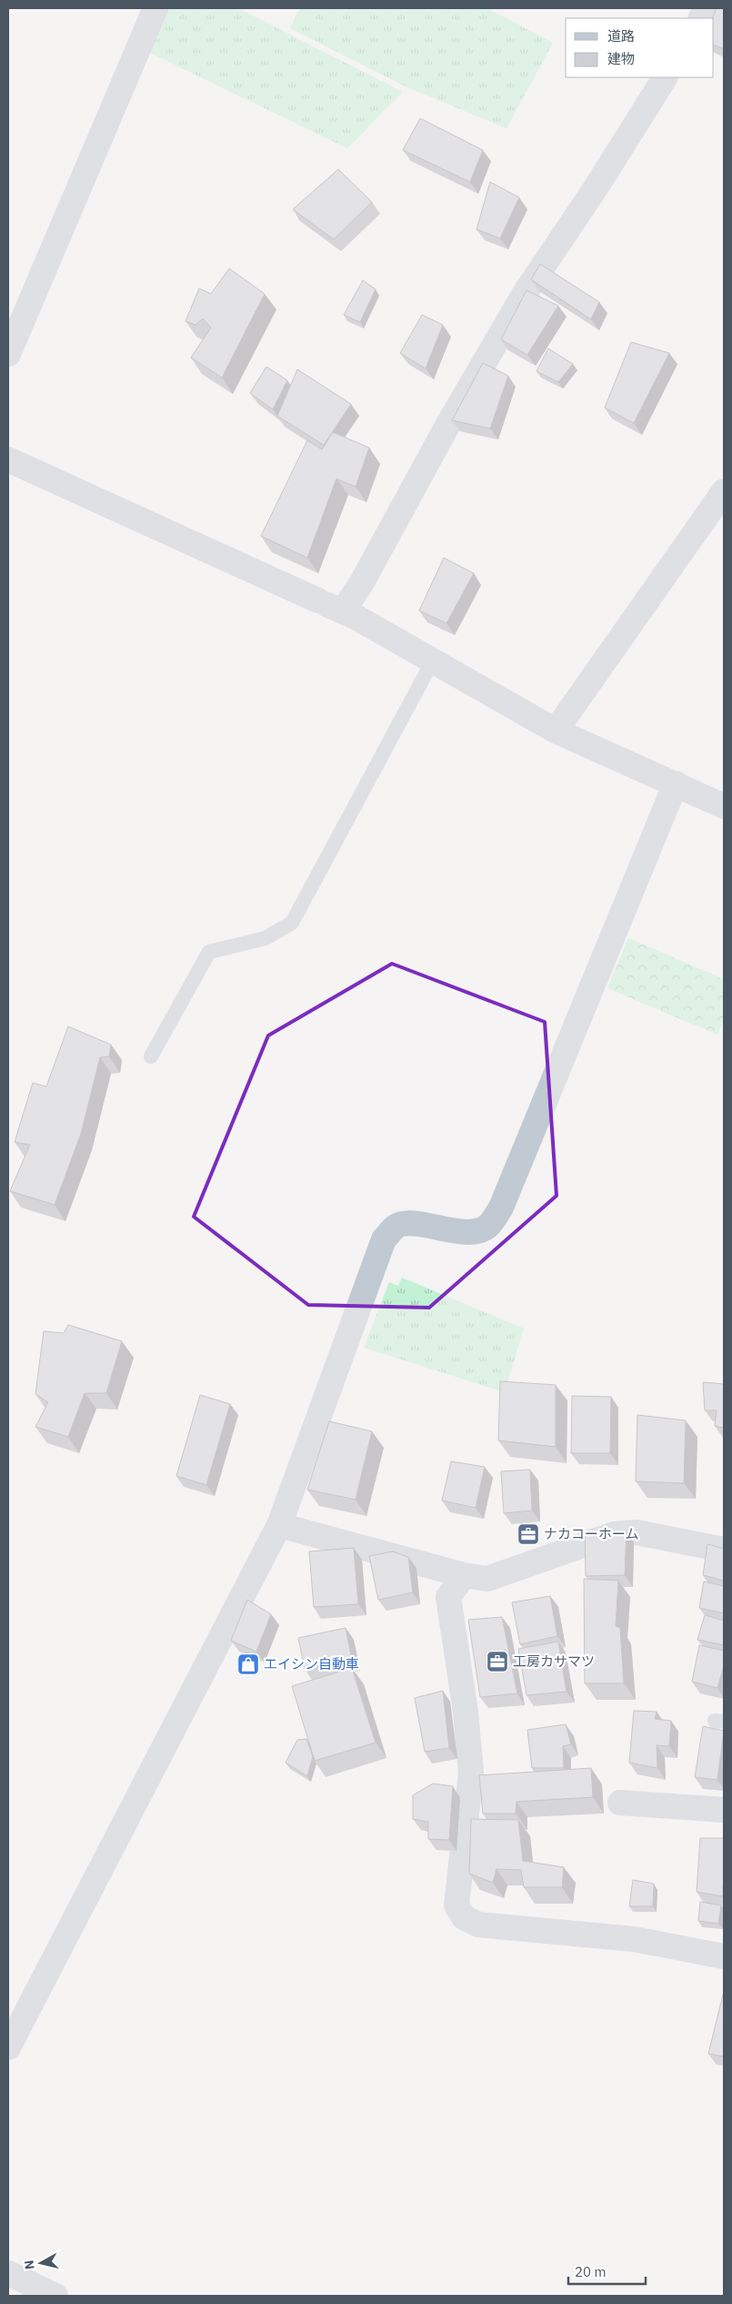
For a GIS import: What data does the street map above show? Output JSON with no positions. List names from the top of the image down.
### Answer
{
  "places": {
    "office": ["ナカコーホーム", "工房カサマツ"],
    "shop": ["エイシン自動車"]
  },
  "legend": ["道路", "建物"],
  "scale_bar": "20 m",
  "north": "left"
}
